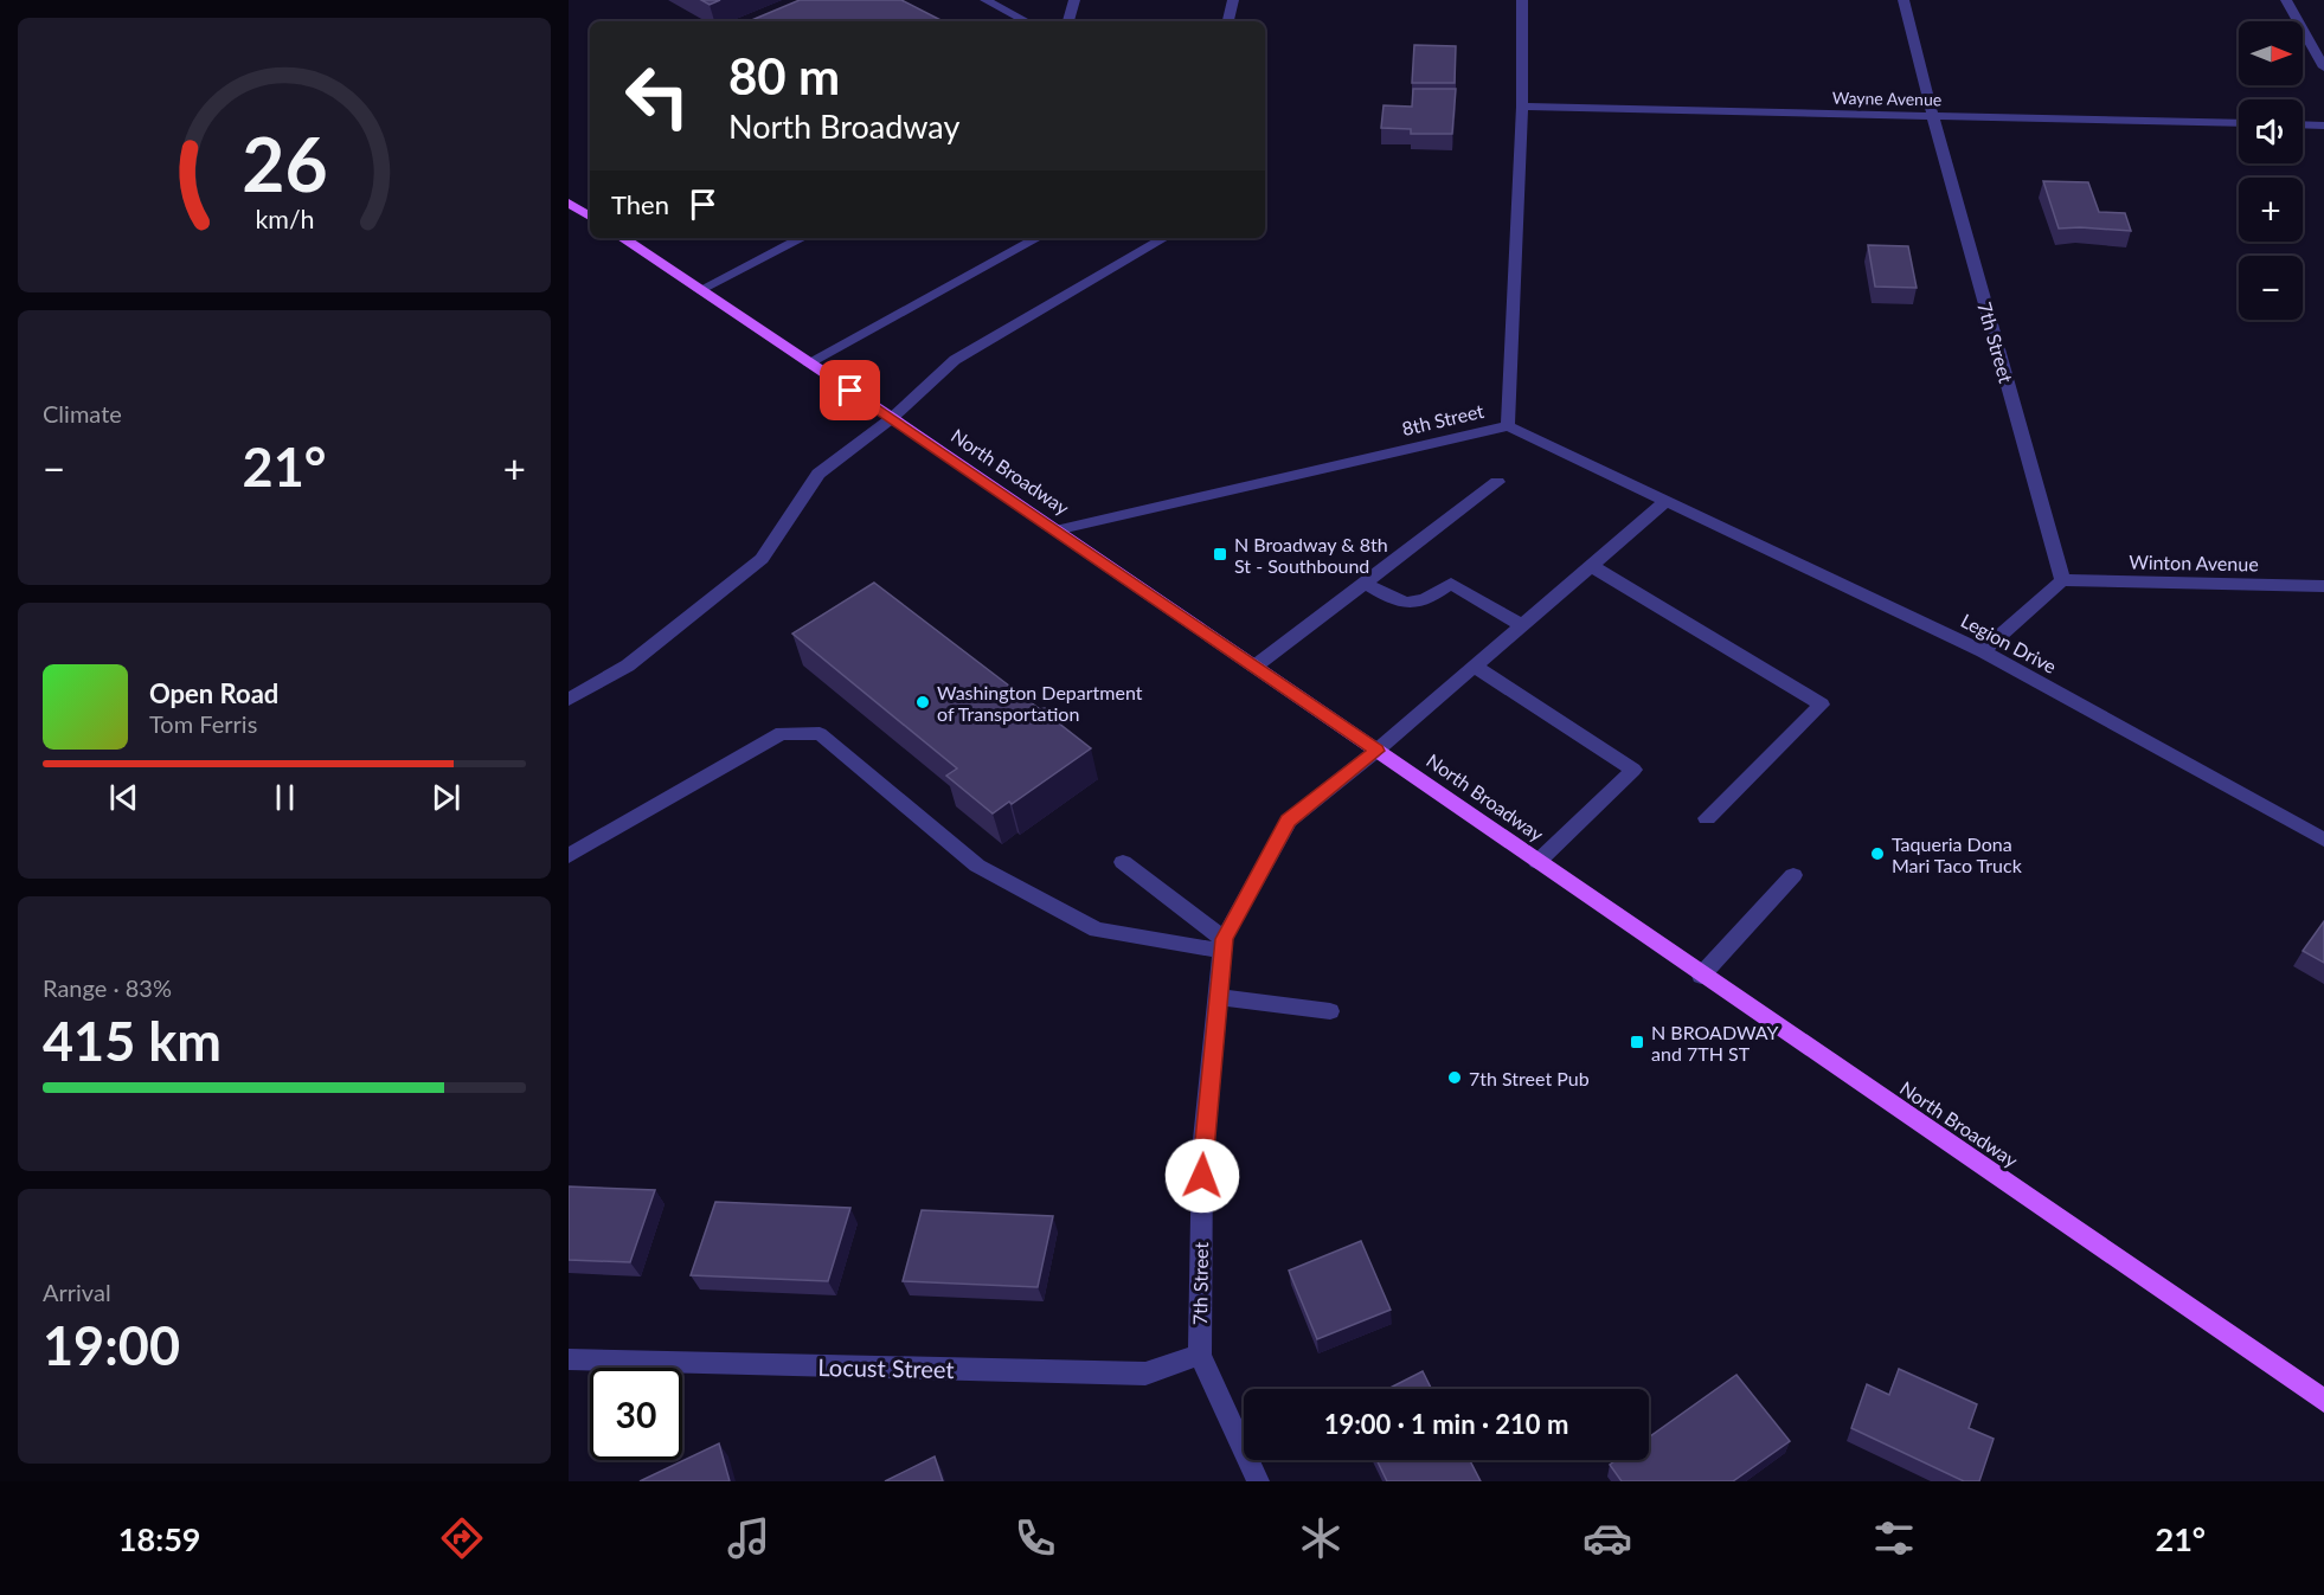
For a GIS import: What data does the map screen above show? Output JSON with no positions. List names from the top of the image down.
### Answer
{
  "streets": {
    "main road": ["North Broadway"],
    "street": [
      "Wayne Avenue",
      "7th Street",
      "8th Street",
      "Winton Avenue",
      "Legion Drive",
      "Locust Street"
    ]
  },
  "crossings": [
    ["Wayne Avenue", "7th Street"],
    ["Wayne Avenue", "8th Street"],
    ["7th Street", "North Broadway"],
    ["7th Street", "Winton Avenue"],
    ["7th Street", "Locust Street"],
    ["8th Street", "North Broadway"],
    ["8th Street", "Legion Drive"]
  ],
  "places": {
    "transit": ["N Broadway & 8th St - Southbound", "N BROADWAY and 7TH ST"],
    "other": ["Washington Department of Transportation", "Taqueria Dona Mari Taco Truck", "7th Street Pub"]
  },
  "north": "right",
  "page": {
    "map_buttons": ["+", "−"],
    "turn": ["80 m", "North Broadway"],
    "then": "Then",
    "tile": [
      "Climate",
      ["Range · 83%", "415 km"],
      ["Arrival", "19:00"]
    ],
    "heat": ["−", "21°", "+"],
    "song": ["Open Road", "Tom Ferris"],
    "limit": "30",
    "trip": "19:00 · 1 min · 210 m",
    "tabs": ["18:59", "21°"],
    "gauge": ["26", "km/h"]
  }
}
